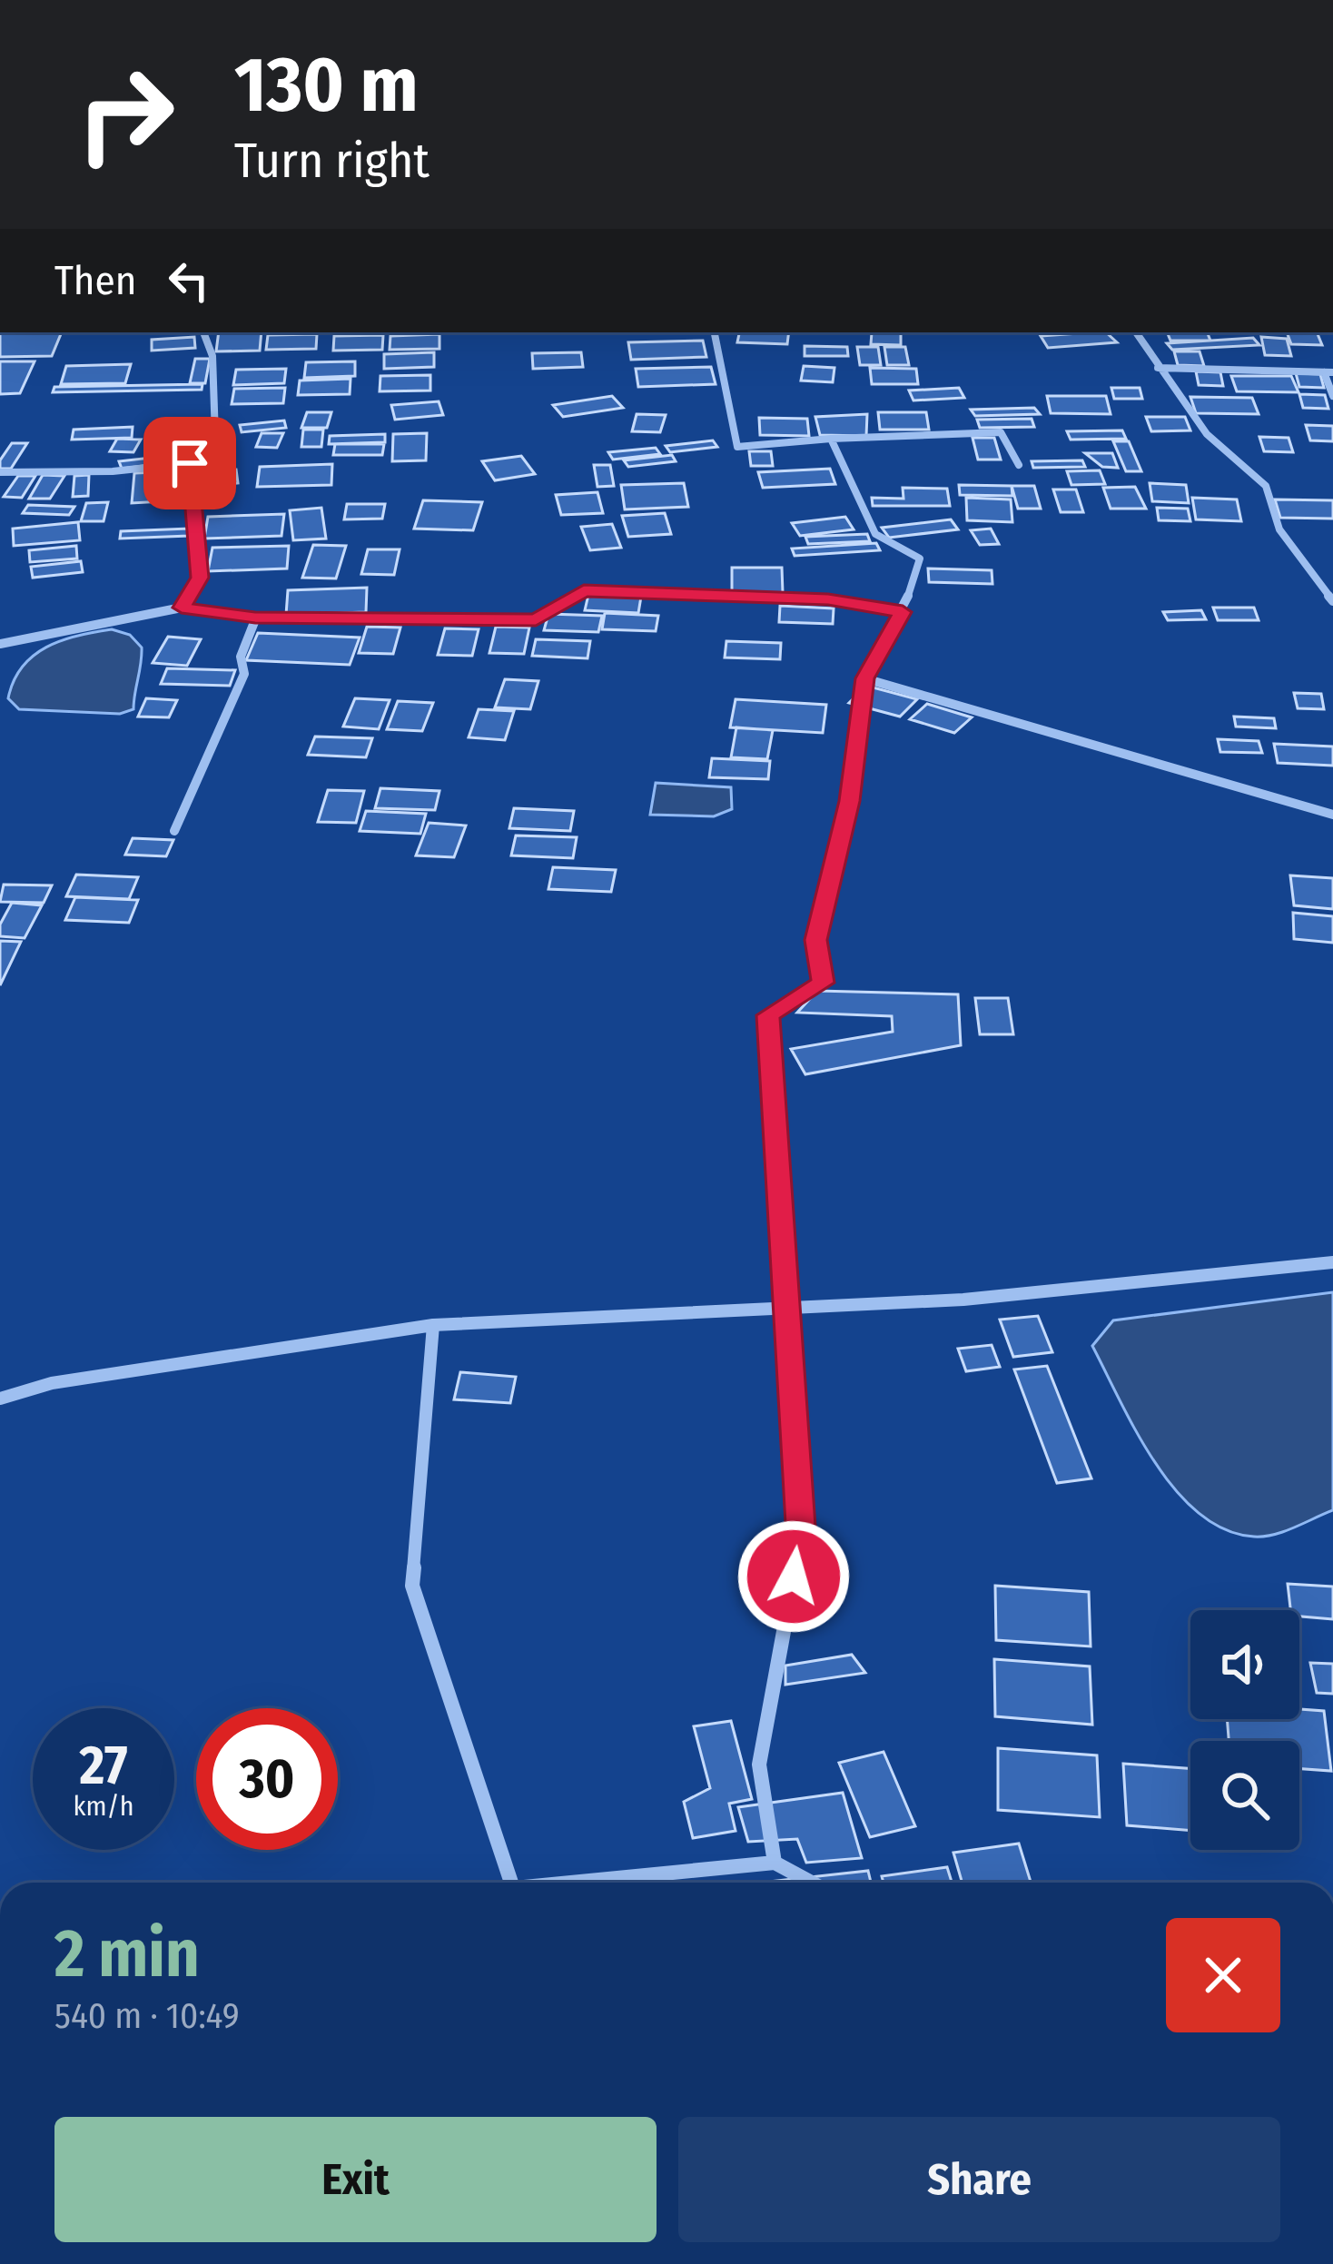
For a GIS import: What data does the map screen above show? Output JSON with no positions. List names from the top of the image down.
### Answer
{
  "page": {
    "turn": ["130 m", "Turn right"],
    "then": "Then",
    "speed": "27 km/h",
    "limit": "30",
    "heading": ["2 min", "540 m · 10:49"],
    "buttons": ["Exit", "Share"]
  }
}
